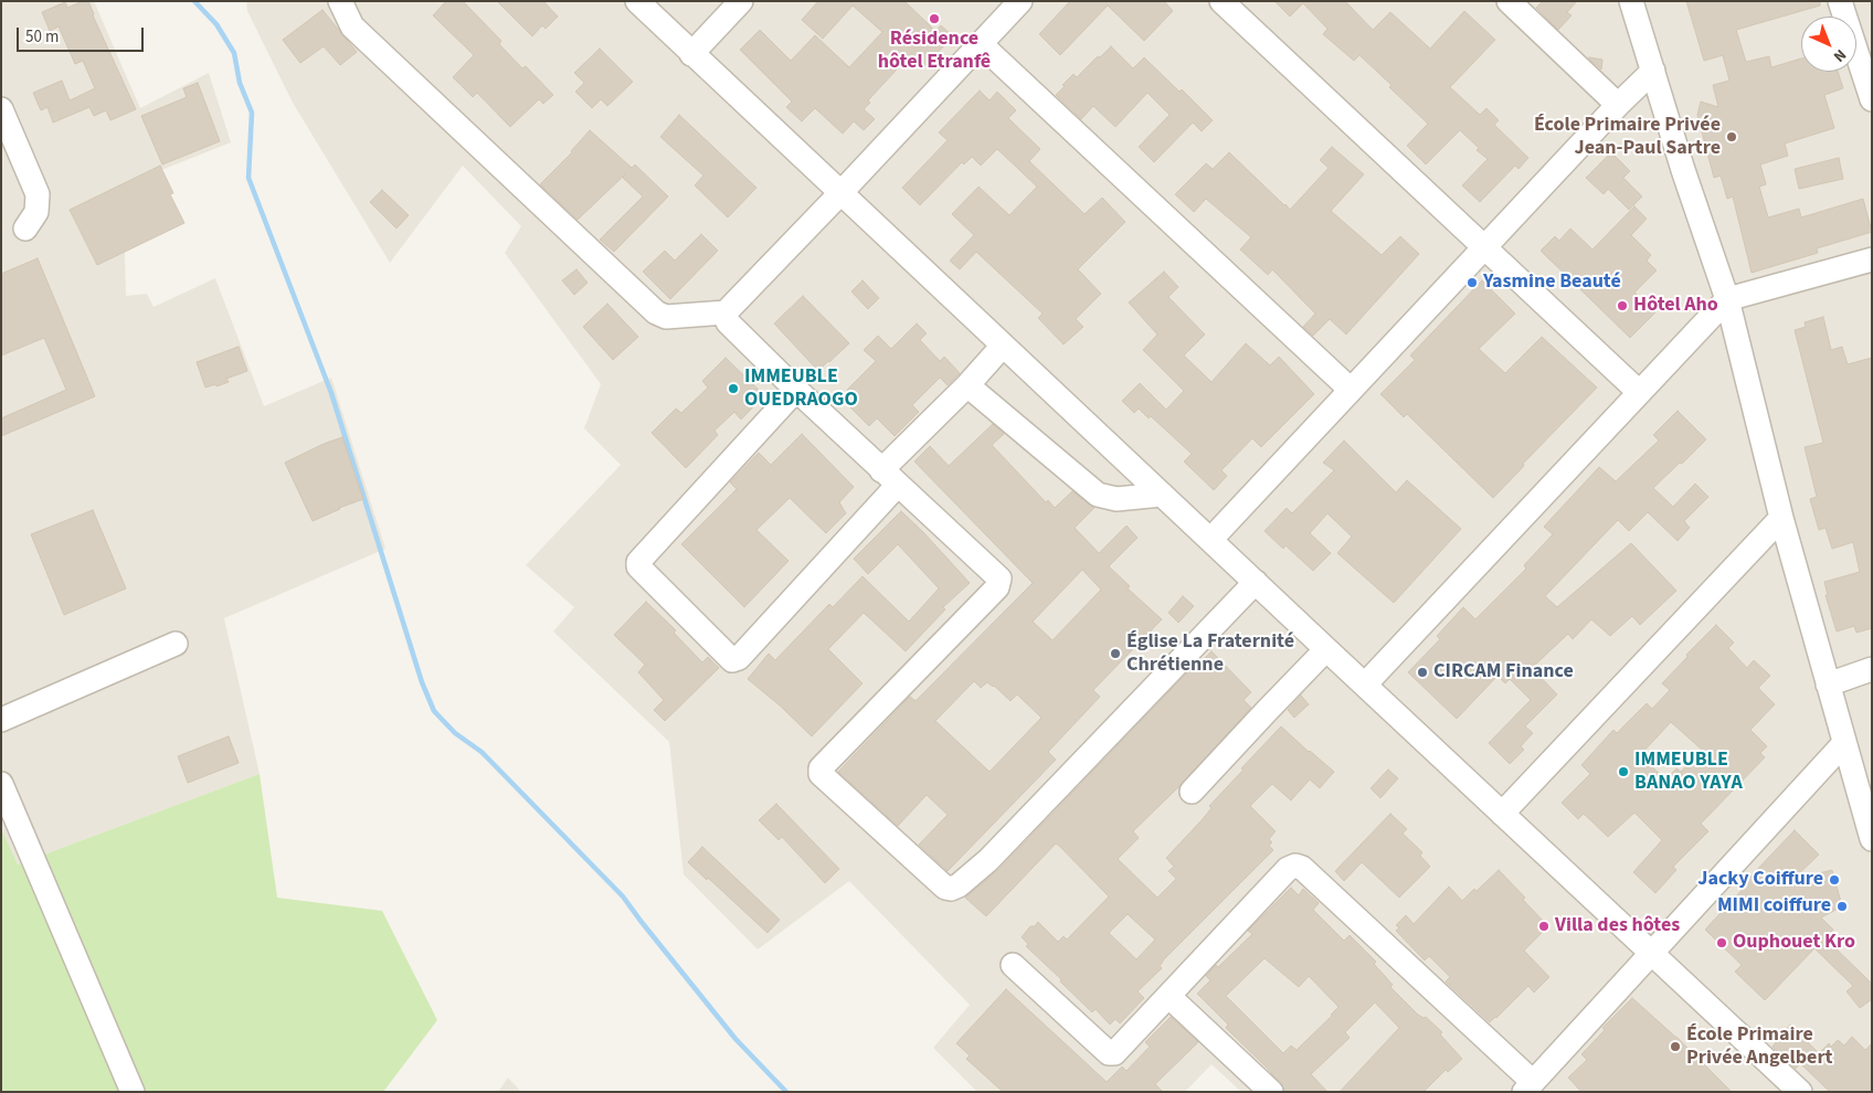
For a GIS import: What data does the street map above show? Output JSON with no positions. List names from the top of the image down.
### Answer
{
  "places": [
    "Résidence hôtel Etranfê",
    "École Primaire Privée Jean-Paul Sartre",
    "Yasmine Beauté",
    "Hôtel Aho",
    "IMMEUBLE OUEDRAOGO",
    "Église La Fraternité Chrétienne",
    "CIRCAM Finance",
    "IMMEUBLE BANAO YAYA",
    "Jacky Coiffure",
    "MIMI coiffure",
    "Villa des hôtes",
    "Ouphouet Kro",
    "École Primaire Privée Angelbert"
  ],
  "scale_bar": "50 m",
  "north": "bottom right"
}
